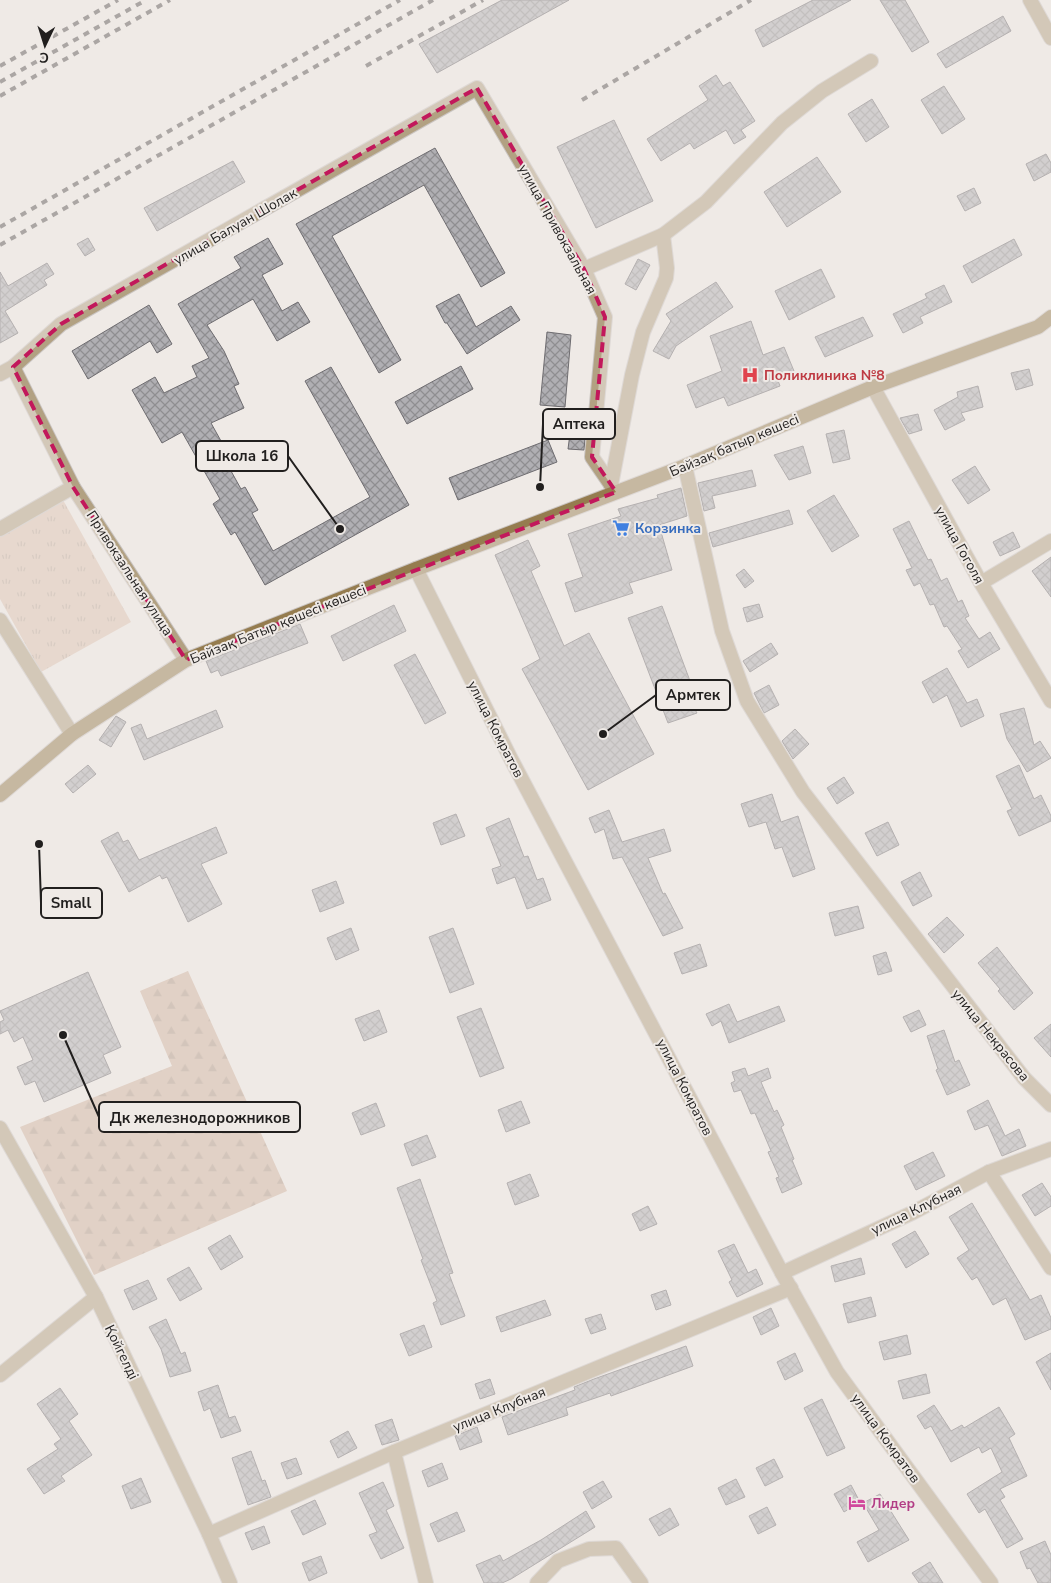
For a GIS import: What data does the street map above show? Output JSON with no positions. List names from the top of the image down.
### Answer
{
  "streets": {
    "main road": ["Байзақ батыр көшесі", "Байзақ Батыр қөшесі көшесі"],
    "street": [
      "улица Балуан Шолак",
      "улица Привокзальная",
      "улица Гоголя",
      "Привокзальная улица",
      "улица Комратов",
      "улица Некрасова",
      "улица Клубная",
      "Қойгелді"
    ]
  },
  "crossings": [
    ["улица Балуан Шолак", "улица Привокзальная"],
    ["улица Балуан Шолак", "Привокзальная улица"],
    ["улица Привокзальная", "Байзақ батыр көшесі"],
    ["Байзақ батыр көшесі", "улица Гоголя"],
    ["Байзақ батыр көшесі", "Байзақ Батыр қөшесі көшесі"],
    ["Байзақ батыр көшесі", "улица Комратов"],
    ["Байзақ батыр көшесі", "улица Некрасова"],
    ["Привокзальная улица", "Байзақ Батыр қөшесі көшесі"],
    ["Байзақ Батыр қөшесі көшесі", "улица Комратов"],
    ["улица Комратов", "улица Клубная"],
    ["улица Клубная", "Қойгелді"]
  ],
  "places": {
    "hospital": ["Поликлиника №8"],
    "other": [
      "Аптека",
      "Школа 16",
      "Армтек",
      "Small",
      "Дк железнодорожников"
    ],
    "supermarket": ["Корзинка"],
    "hotel": ["Лидер"]
  },
  "north": "bottom"
}
